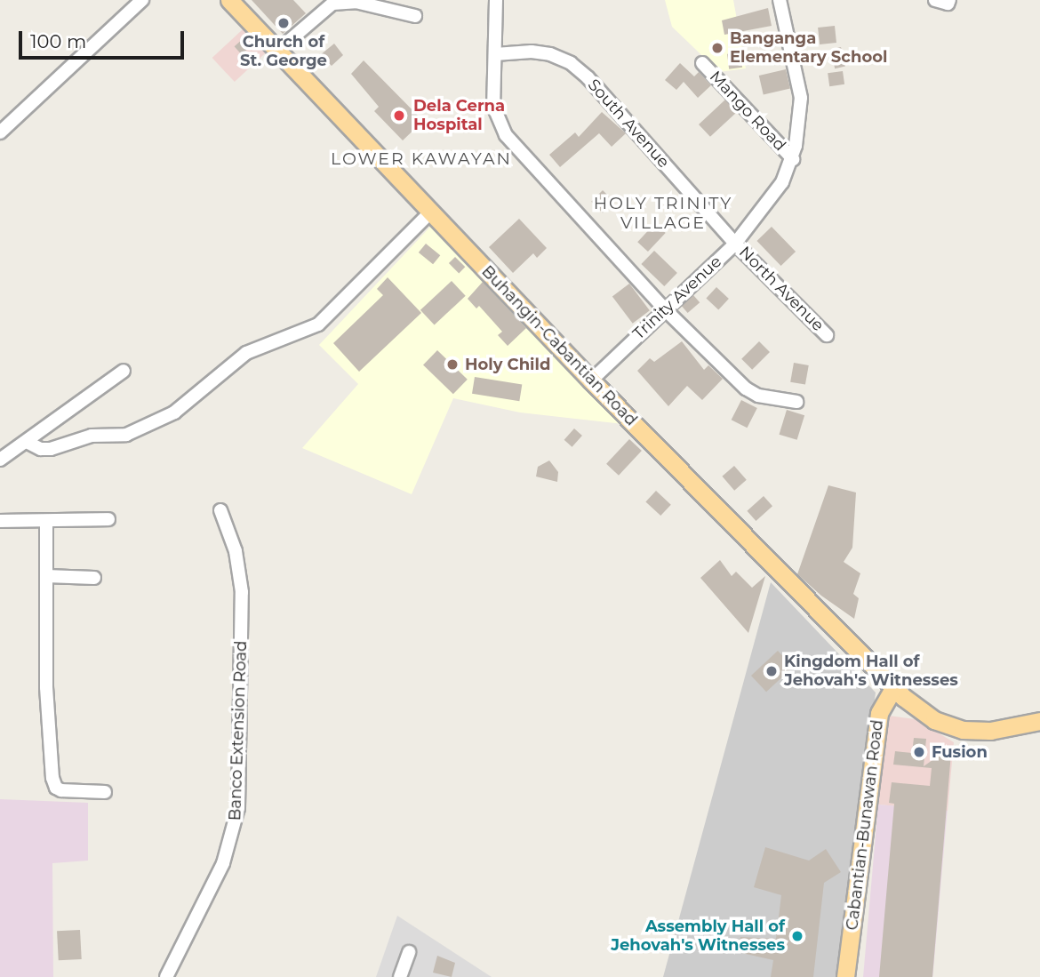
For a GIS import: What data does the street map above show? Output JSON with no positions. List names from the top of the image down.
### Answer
{
  "streets": {
    "main road": ["Buhangin-Cabantian Road", "Cabantian-Bunawan Road"],
    "street": [
      "Mango Road",
      "South Avenue",
      "North Avenue",
      "Trinity Avenue",
      "Banco Extension Road"
    ]
  },
  "crossings": [
    ["Mango Road", "Trinity Avenue"],
    ["South Avenue", "North Avenue"],
    ["South Avenue", "Trinity Avenue"],
    ["North Avenue", "Trinity Avenue"],
    ["Trinity Avenue", "Buhangin-Cabantian Road"],
    ["Buhangin-Cabantian Road", "Cabantian-Bunawan Road"]
  ],
  "districts": ["LOWER KAWAYAN", "HOLY TRINITY VILLAGE"],
  "places": [
    "Church of St. George",
    "Banganga Elementary School",
    "Dela Cerna Hospital",
    "Holy Child",
    "Kingdom Hall of Jehovah's Witnesses",
    "Fusion",
    "Assembly Hall of Jehovah's Witnesses"
  ],
  "scale_bar": "100 m"
}
